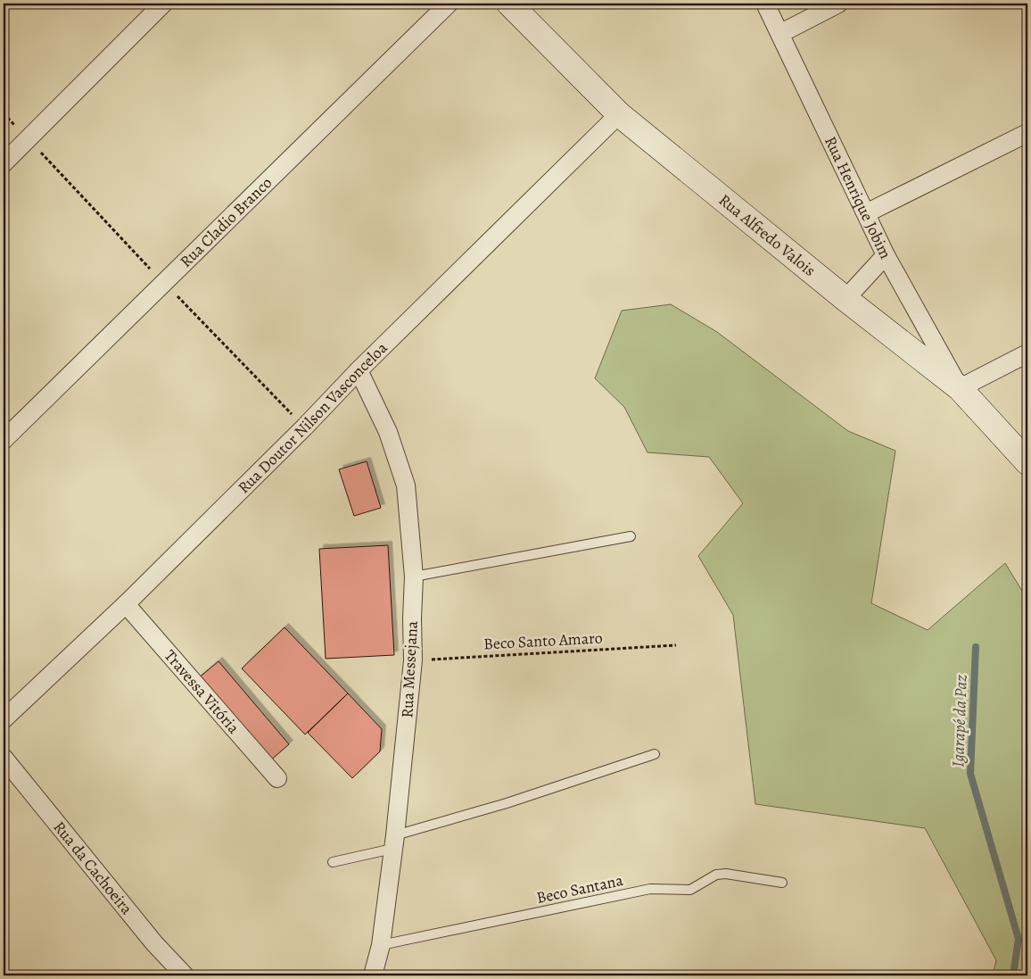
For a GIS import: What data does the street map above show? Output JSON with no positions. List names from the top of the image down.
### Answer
{
  "streets": {
    "street": [
      "Rua Henrique Jobim",
      "Rua Cladio Branco",
      "Rua Alfredo Valois",
      "Rua Doutor Nilson Vasconceloa",
      "Rua Messejana",
      "Travessa Vitória",
      "Rua da Cachoeira"
    ],
    "lane": ["Beco Santana"],
    "path": ["Beco Santo Amaro"]
  },
  "crossings": [
    ["Rua Henrique Jobim", "Rua Alfredo Valois"],
    ["Rua Alfredo Valois", "Rua Doutor Nilson Vasconceloa"],
    ["Rua Doutor Nilson Vasconceloa", "Rua Messejana"],
    ["Rua Doutor Nilson Vasconceloa", "Travessa Vitória"],
    ["Beco Santo Amaro", "Rua Messejana"],
    ["Rua Messejana", "Beco Santana"]
  ],
  "water": ["Igarapé da Paz"]
}
